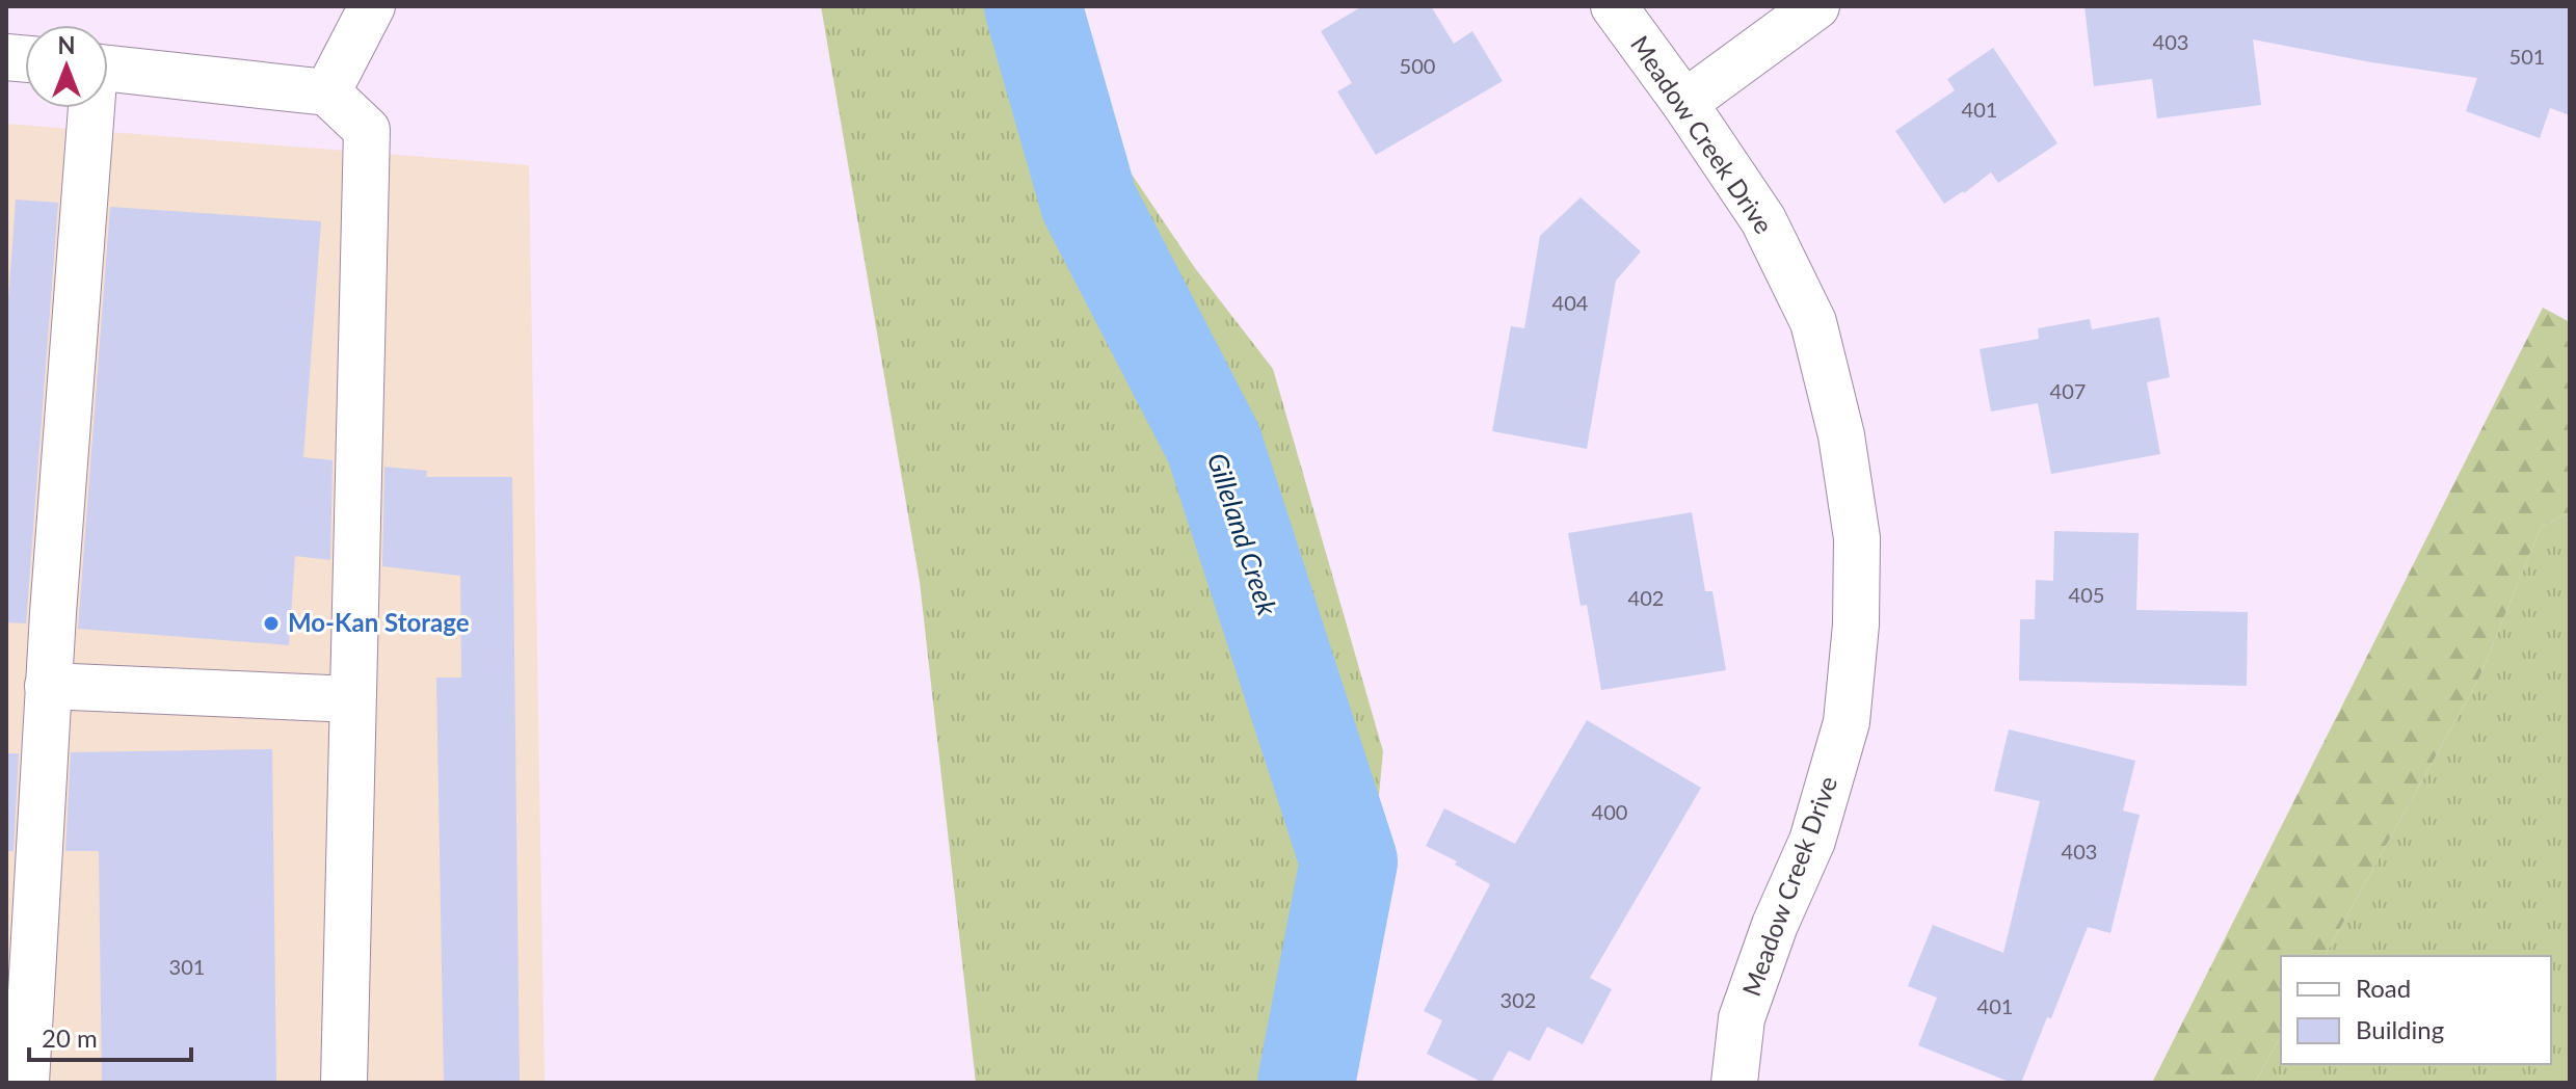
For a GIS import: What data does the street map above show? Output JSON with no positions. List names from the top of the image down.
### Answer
{
  "streets": {
    "street": ["Meadow Creek Drive"]
  },
  "water": ["Gilleland Creek"],
  "places": ["Mo-Kan Storage"],
  "house_numbers": [
    "403",
    "501",
    "500",
    "401",
    "404",
    "407",
    "405",
    "402",
    "400",
    "403",
    "301",
    "302",
    "401"
  ],
  "legend": ["Road", "Building"],
  "scale_bar": "20 m",
  "north": "top"
}
